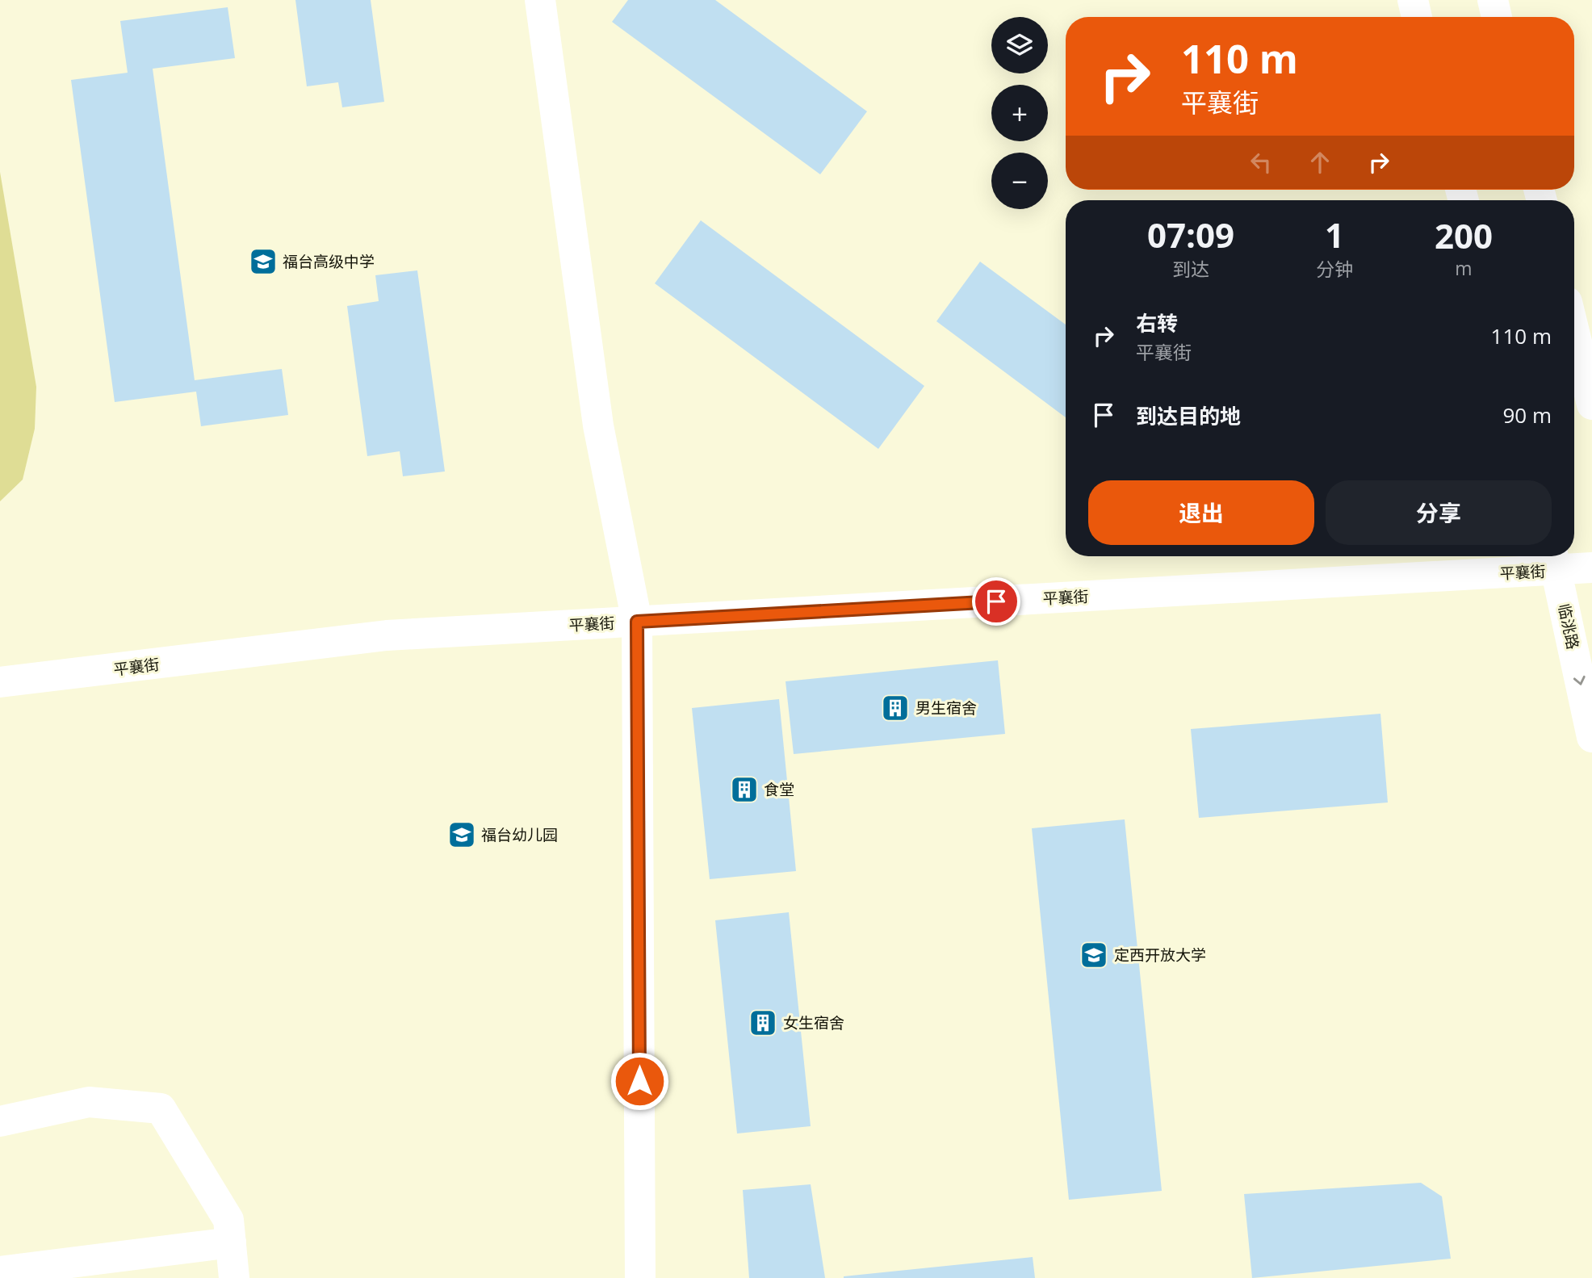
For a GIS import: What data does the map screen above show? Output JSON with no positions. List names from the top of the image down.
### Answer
{
  "streets": {
    "street": ["平襄街", "临洮路"]
  },
  "crossings": [
    ["平襄街", "临洮路"]
  ],
  "one_way": ["临洮路"],
  "places": {
    "school or university": ["福台高级中学", "福台幼儿园", "定西开放大学"],
    "building": ["男生宿舍", "食堂", "女生宿舍"]
  },
  "page": {
    "map_buttons": ["+", "−"],
    "turn": ["110 m", "平襄街"],
    "eta": [
      "07:09",
      "到达",
      "1",
      "分钟",
      "200",
      "m"
    ],
    "list": [
      {
        "name": "右转",
        "note": "平襄街",
        "value": "110 m"
      },
      {
        "name": "到达目的地",
        "value": "90 m"
      }
    ],
    "buttons": ["退出", "分享"]
  }
}
